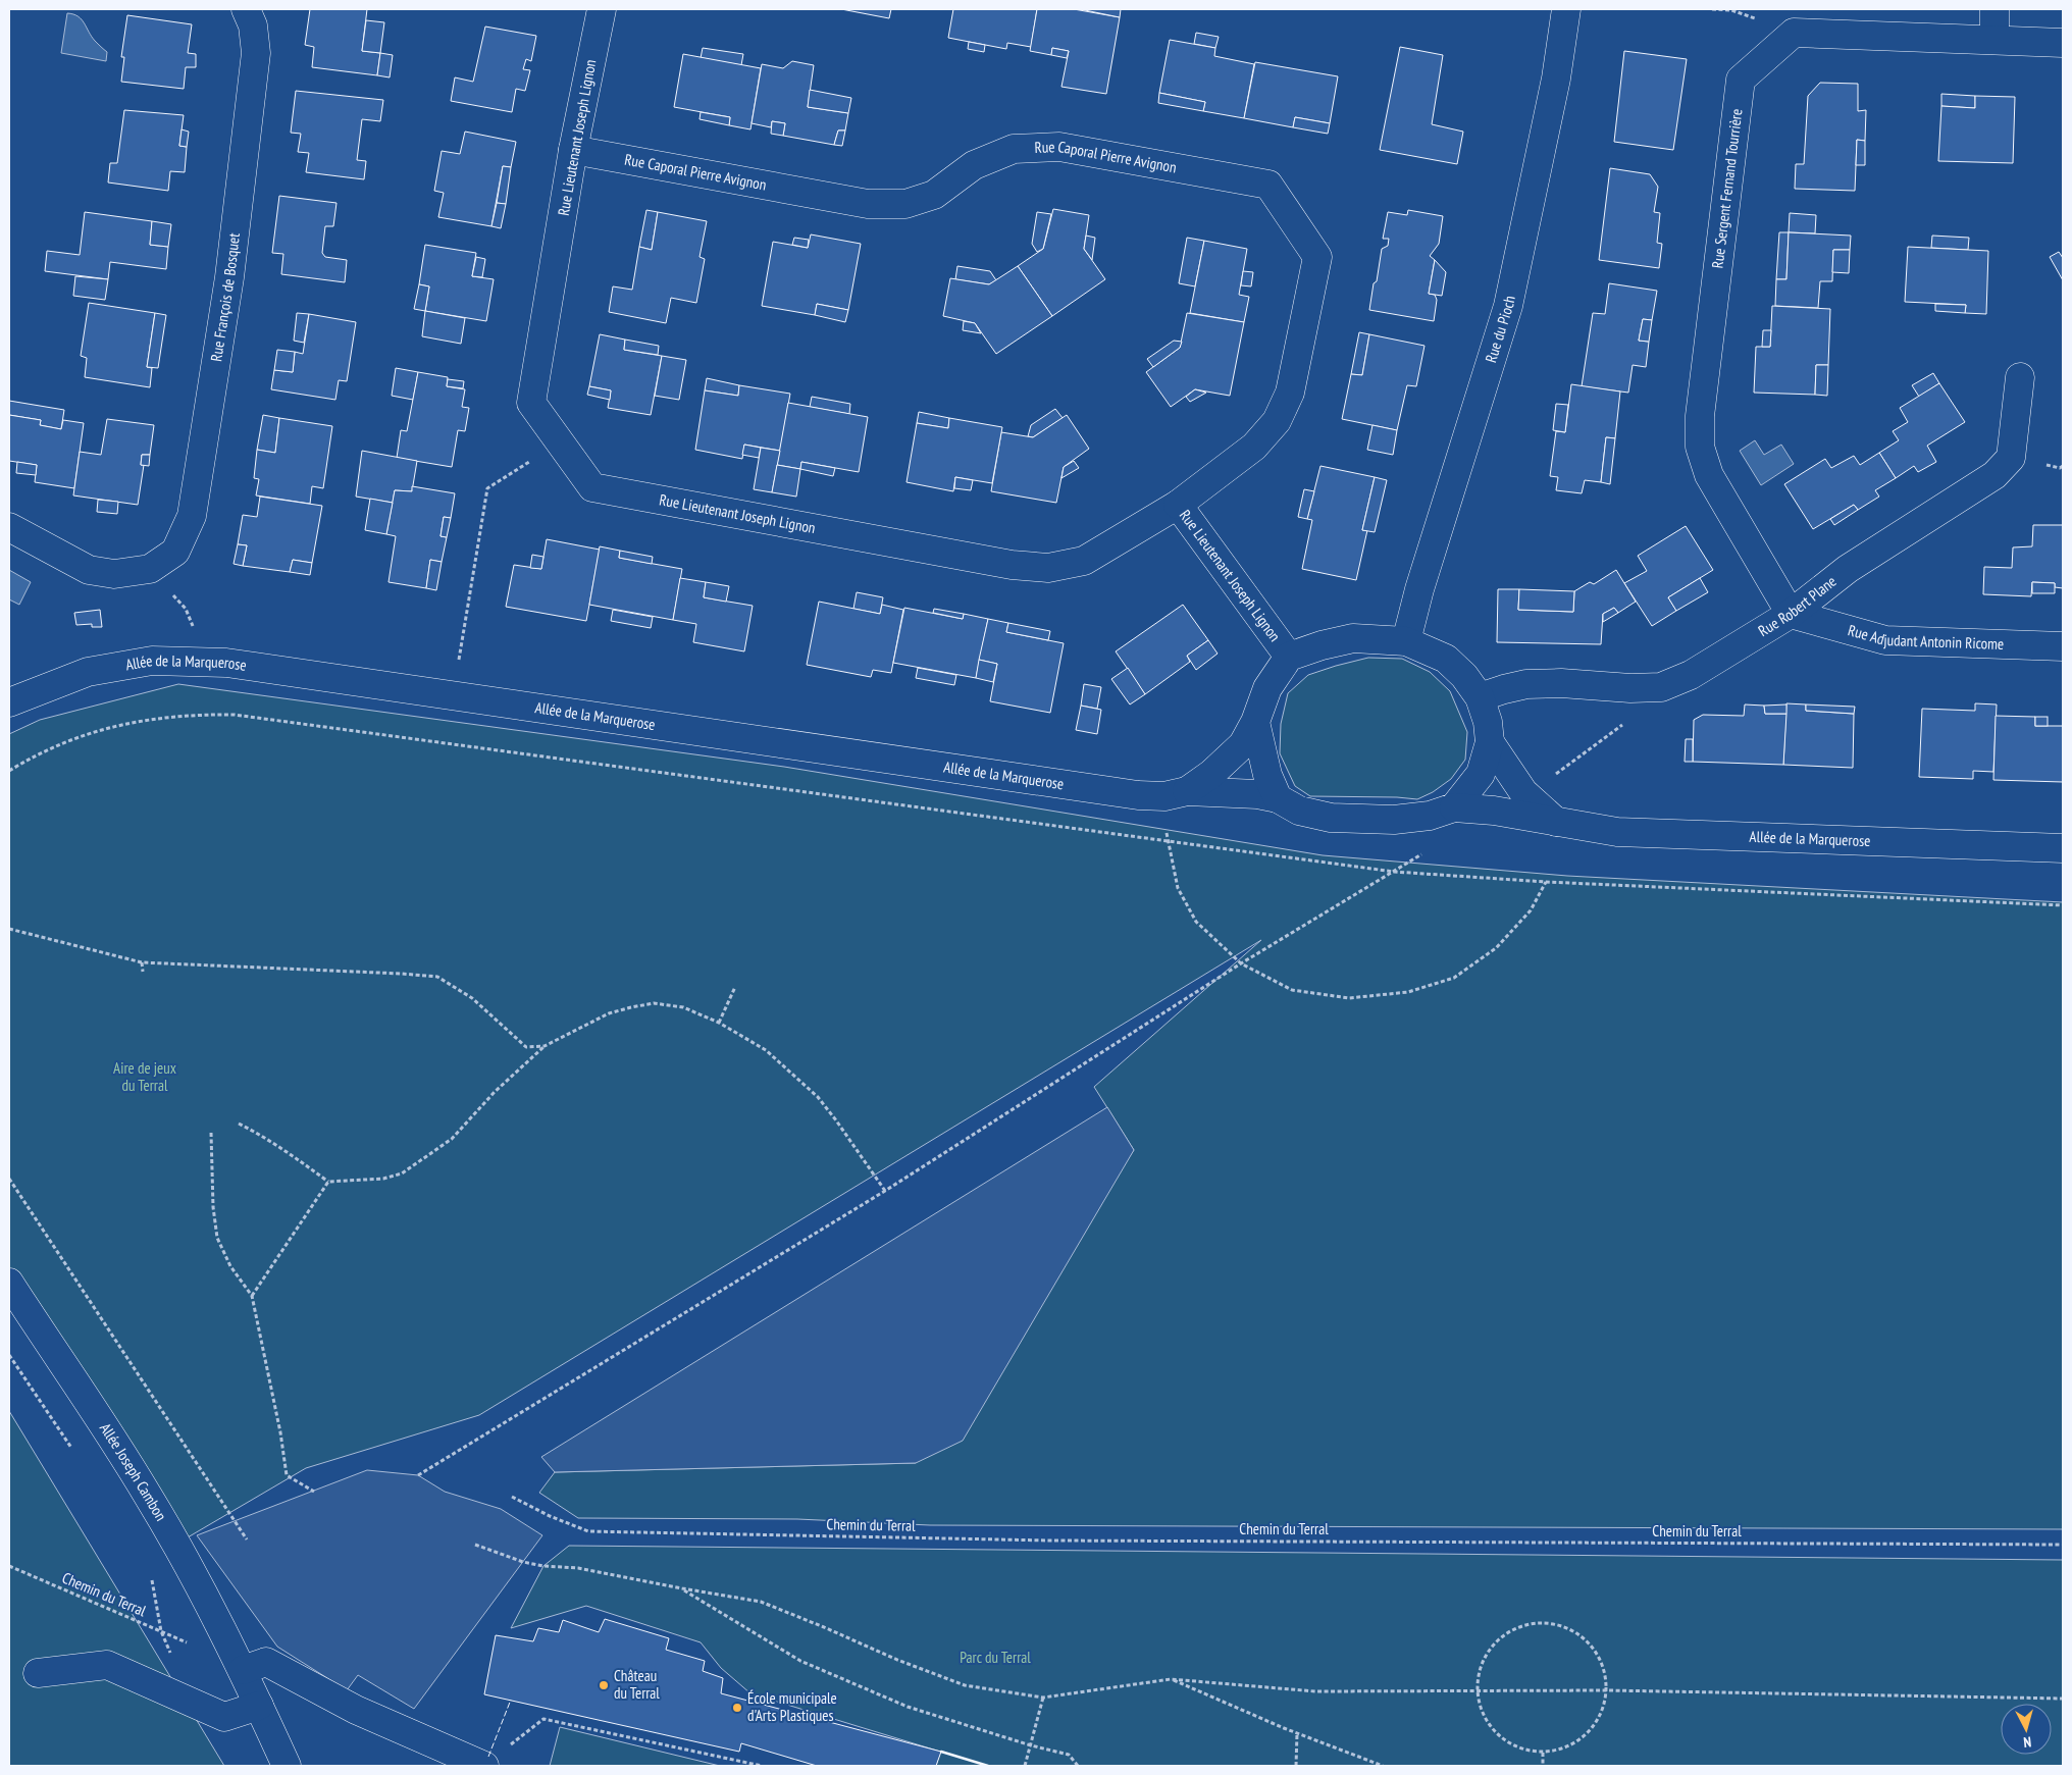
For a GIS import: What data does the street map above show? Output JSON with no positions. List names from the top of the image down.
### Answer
{
  "streets": {
    "street": [
      "Rue Lieutenant Joseph Lignon",
      "Rue Caporal Pierre Avignon",
      "Rue Sergent Fernand Tourrière",
      "Rue François de Bosquet",
      "Rue du Pioch",
      "Rue Robert Plane",
      "Rue Adjudant Antonin Ricome",
      "Allée de la Marquerose",
      "Allée Joseph Cambon"
    ],
    "path": ["Chemin du Terral"]
  },
  "crossings": [
    ["Rue Lieutenant Joseph Lignon", "Rue Caporal Pierre Avignon"],
    ["Rue Lieutenant Joseph Lignon", "Allée de la Marquerose"],
    ["Rue Sergent Fernand Tourrière", "Rue Robert Plane"],
    ["Rue Sergent Fernand Tourrière", "Rue Adjudant Antonin Ricome"],
    ["Rue Robert Plane", "Rue Adjudant Antonin Ricome"]
  ],
  "parks": ["Aire de jeux du Terral", "Parc du Terral"],
  "places": ["Château du Terral", "École municipale d'Arts Plastiques"],
  "north": "bottom"
}
